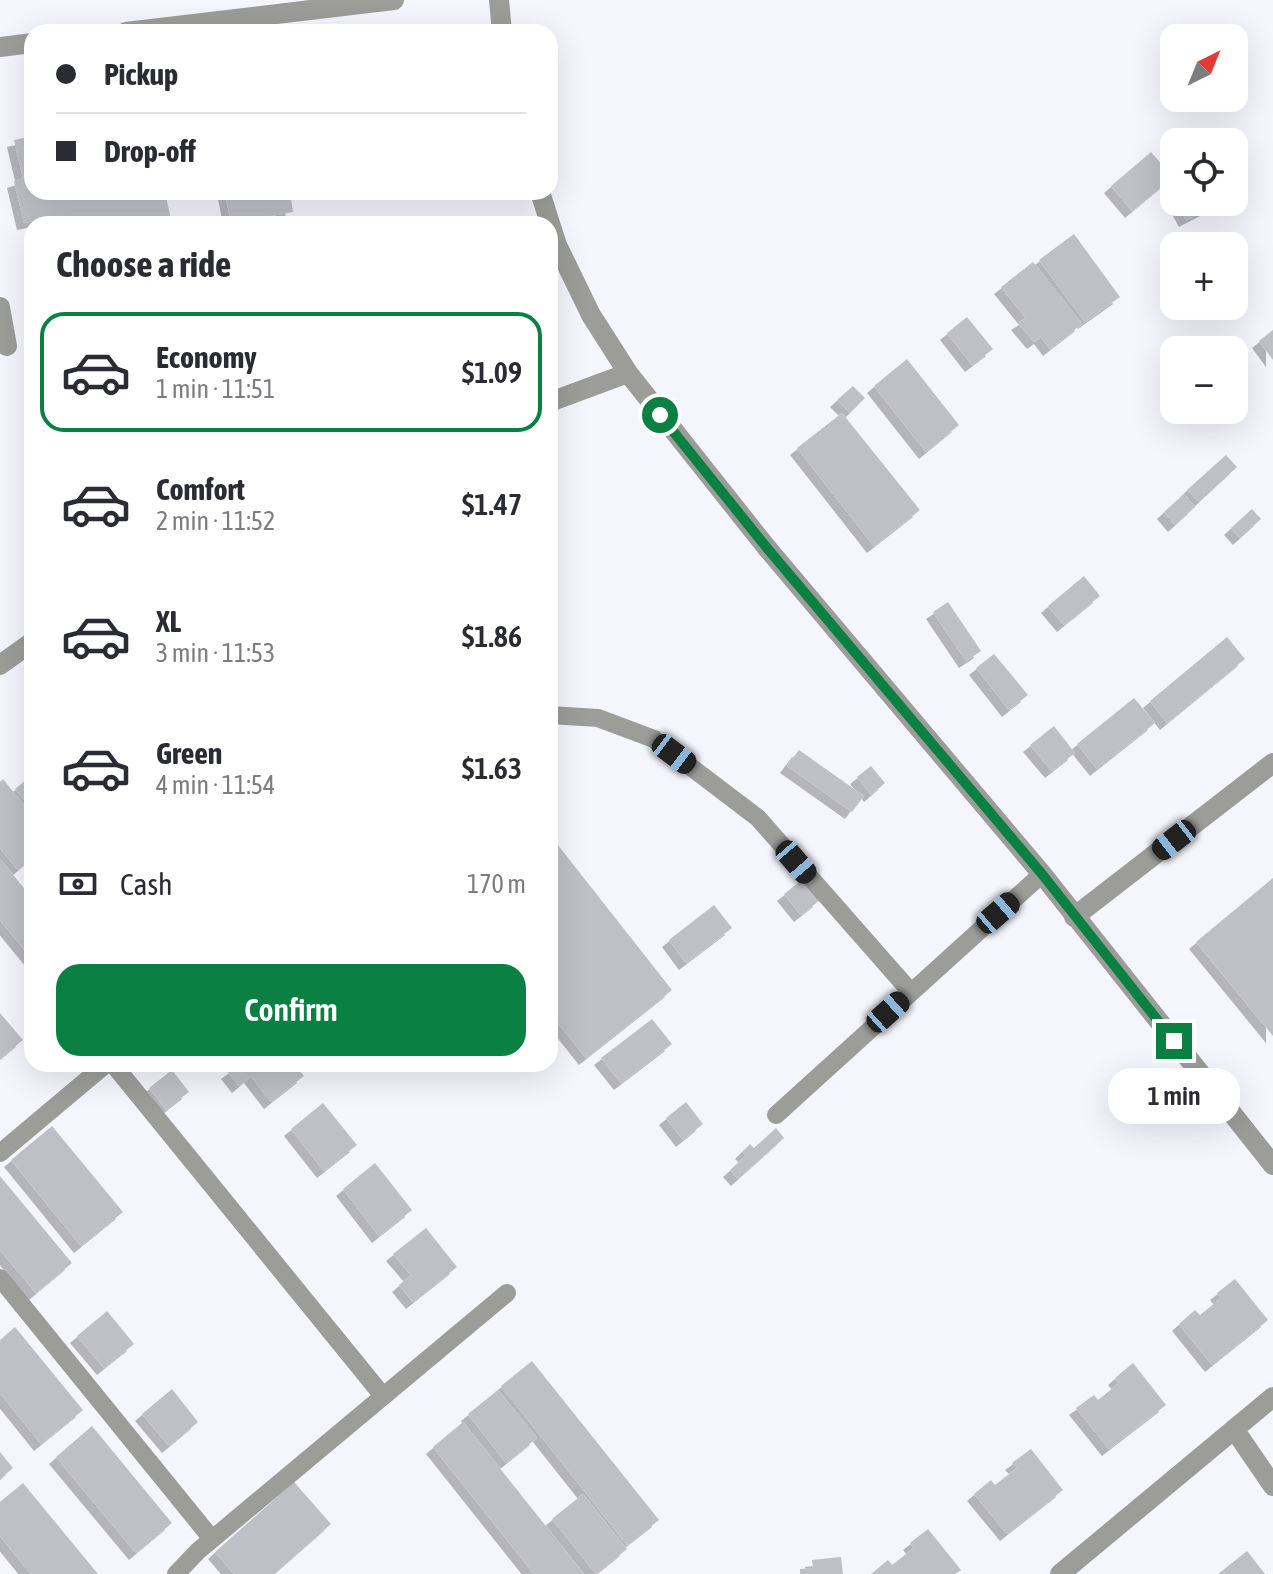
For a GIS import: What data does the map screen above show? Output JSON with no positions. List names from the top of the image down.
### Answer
{
  "north": "top right",
  "page": {
    "map_buttons": ["+", "−"],
    "banner": ["Pickup", "Drop-off"],
    "heading": "Choose a ride",
    "list": [
      {
        "name": "Economy",
        "note": "1 min · 11:51",
        "value": "$1.09"
      },
      {
        "name": "Comfort",
        "note": "2 min · 11:52",
        "value": "$1.47"
      },
      {
        "name": "XL",
        "note": "3 min · 11:53",
        "value": "$1.86"
      },
      {
        "name": "Green",
        "note": "4 min · 11:54",
        "value": "$1.63"
      }
    ],
    "pay": ["Cash", "170 m"],
    "buttons": "Confirm",
    "bubble": "1 min"
  }
}
